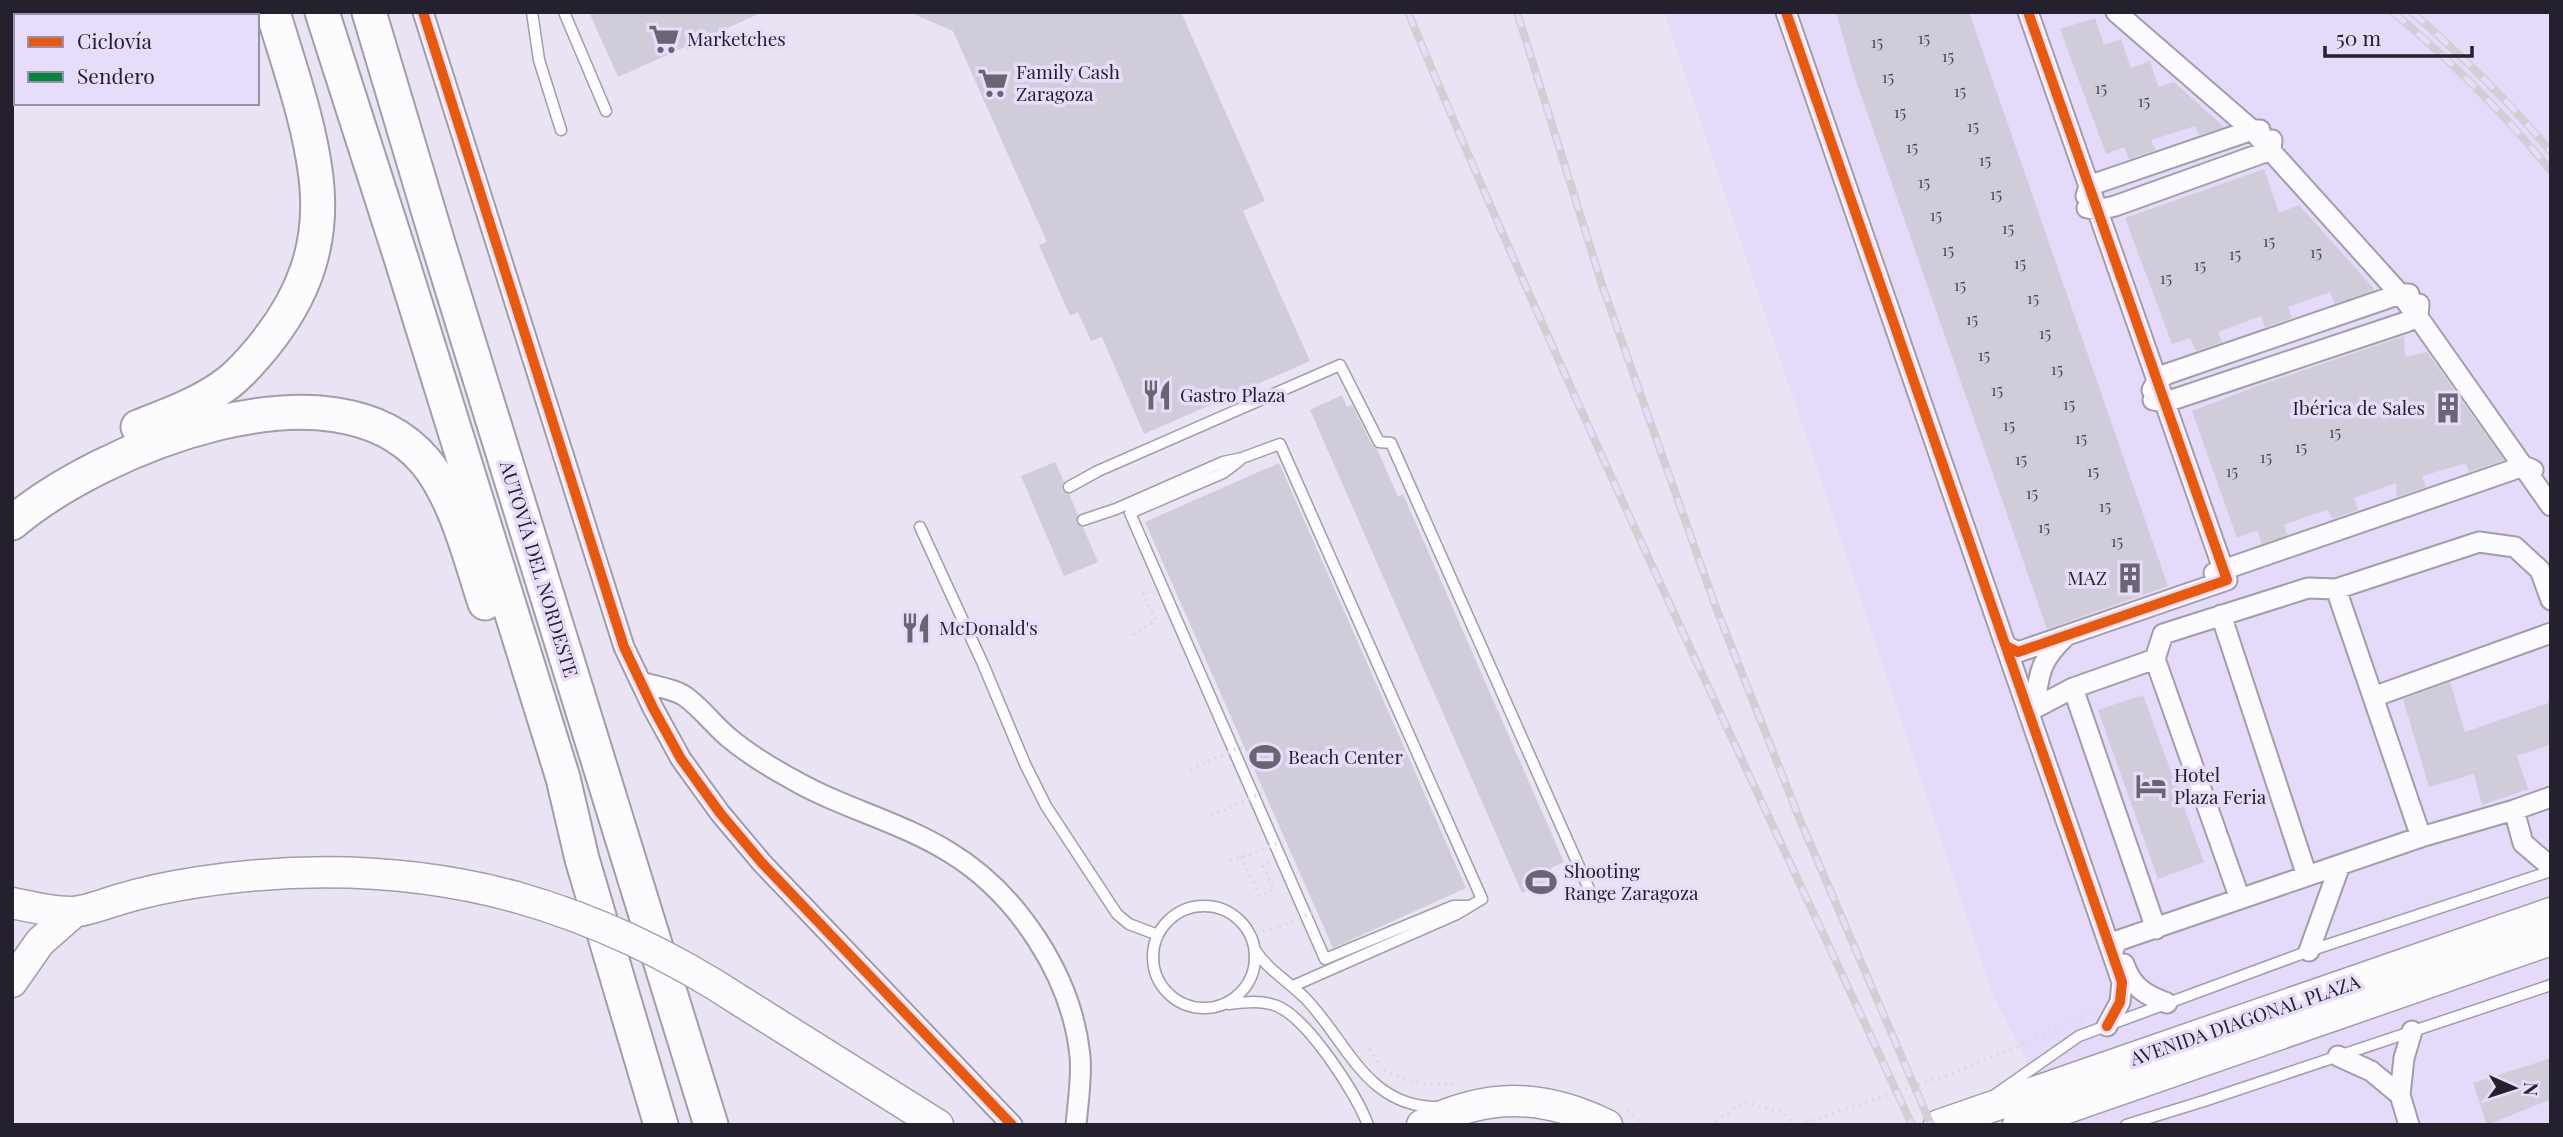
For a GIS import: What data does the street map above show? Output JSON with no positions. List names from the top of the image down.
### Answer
{
  "streets": {
    "highway": ["AUTOVÍA DEL NORDESTE"],
    "main road": ["AVENIDA DIAGONAL PLAZA"]
  },
  "places": {
    "supermarket": ["Marketches", "Family Cash Zaragoza"],
    "restaurant": ["Gastro Plaza", "McDonald's"],
    "building": ["Ibérica de Sales", "MAZ"],
    "sports": ["Beach Center", "Shooting Range Zaragoza"],
    "hotel": ["Hotel Plaza Feria"]
  },
  "house_numbers": [
    "15",
    "15",
    "15",
    "15",
    "15",
    "15",
    "15",
    "15",
    "15",
    "15",
    "15",
    "15",
    "15",
    "15",
    "15",
    "15",
    "15",
    "15",
    "15",
    "15",
    "15",
    "15",
    "15",
    "15",
    "15",
    "15",
    "15",
    "15",
    "15",
    "15",
    "15",
    "15",
    "15",
    "15",
    "15",
    "15",
    "15",
    "15",
    "15",
    "15",
    "15",
    "15"
  ],
  "legend": ["Ciclovía", "Sendero"],
  "scale_bar": "50 m",
  "north": "right"
}
